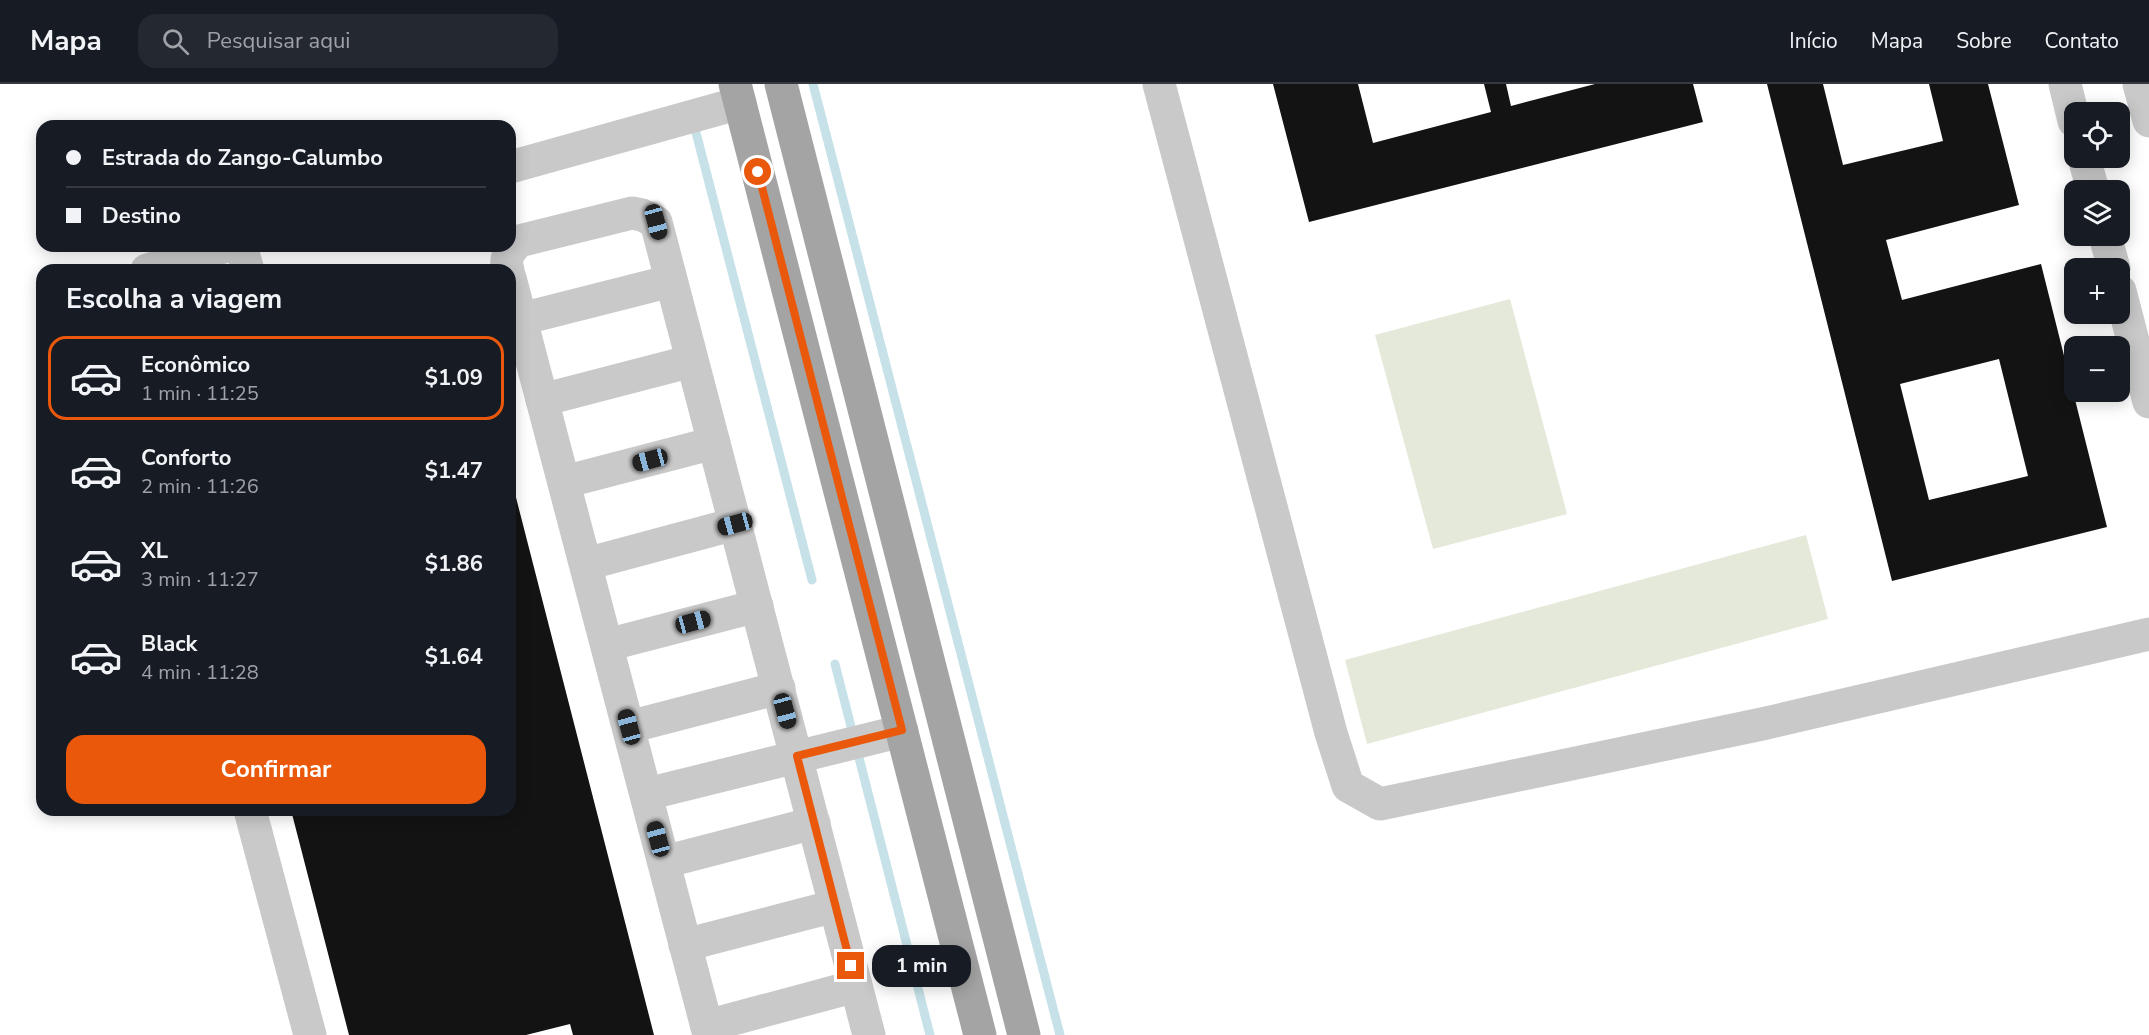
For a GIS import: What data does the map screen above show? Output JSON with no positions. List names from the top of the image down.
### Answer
{
  "page": {
    "header": "Mapa",
    "search": "Pesquisar aqui",
    "nav": [
      "Início",
      "Mapa",
      "Sobre",
      "Contato"
    ],
    "map_buttons": ["+", "−"],
    "banner": ["Estrada do Zango-Calumbo", "Destino"],
    "heading": "Escolha a viagem",
    "list": [
      {
        "name": "Econômico",
        "note": "1 min · 11:25",
        "value": "$1.09"
      },
      {
        "name": "Conforto",
        "note": "2 min · 11:26",
        "value": "$1.47"
      },
      {
        "name": "XL",
        "note": "3 min · 11:27",
        "value": "$1.86"
      },
      {
        "name": "Black",
        "note": "4 min · 11:28",
        "value": "$1.64"
      }
    ],
    "buttons": "Confirmar",
    "bubble": "1 min"
  }
}
